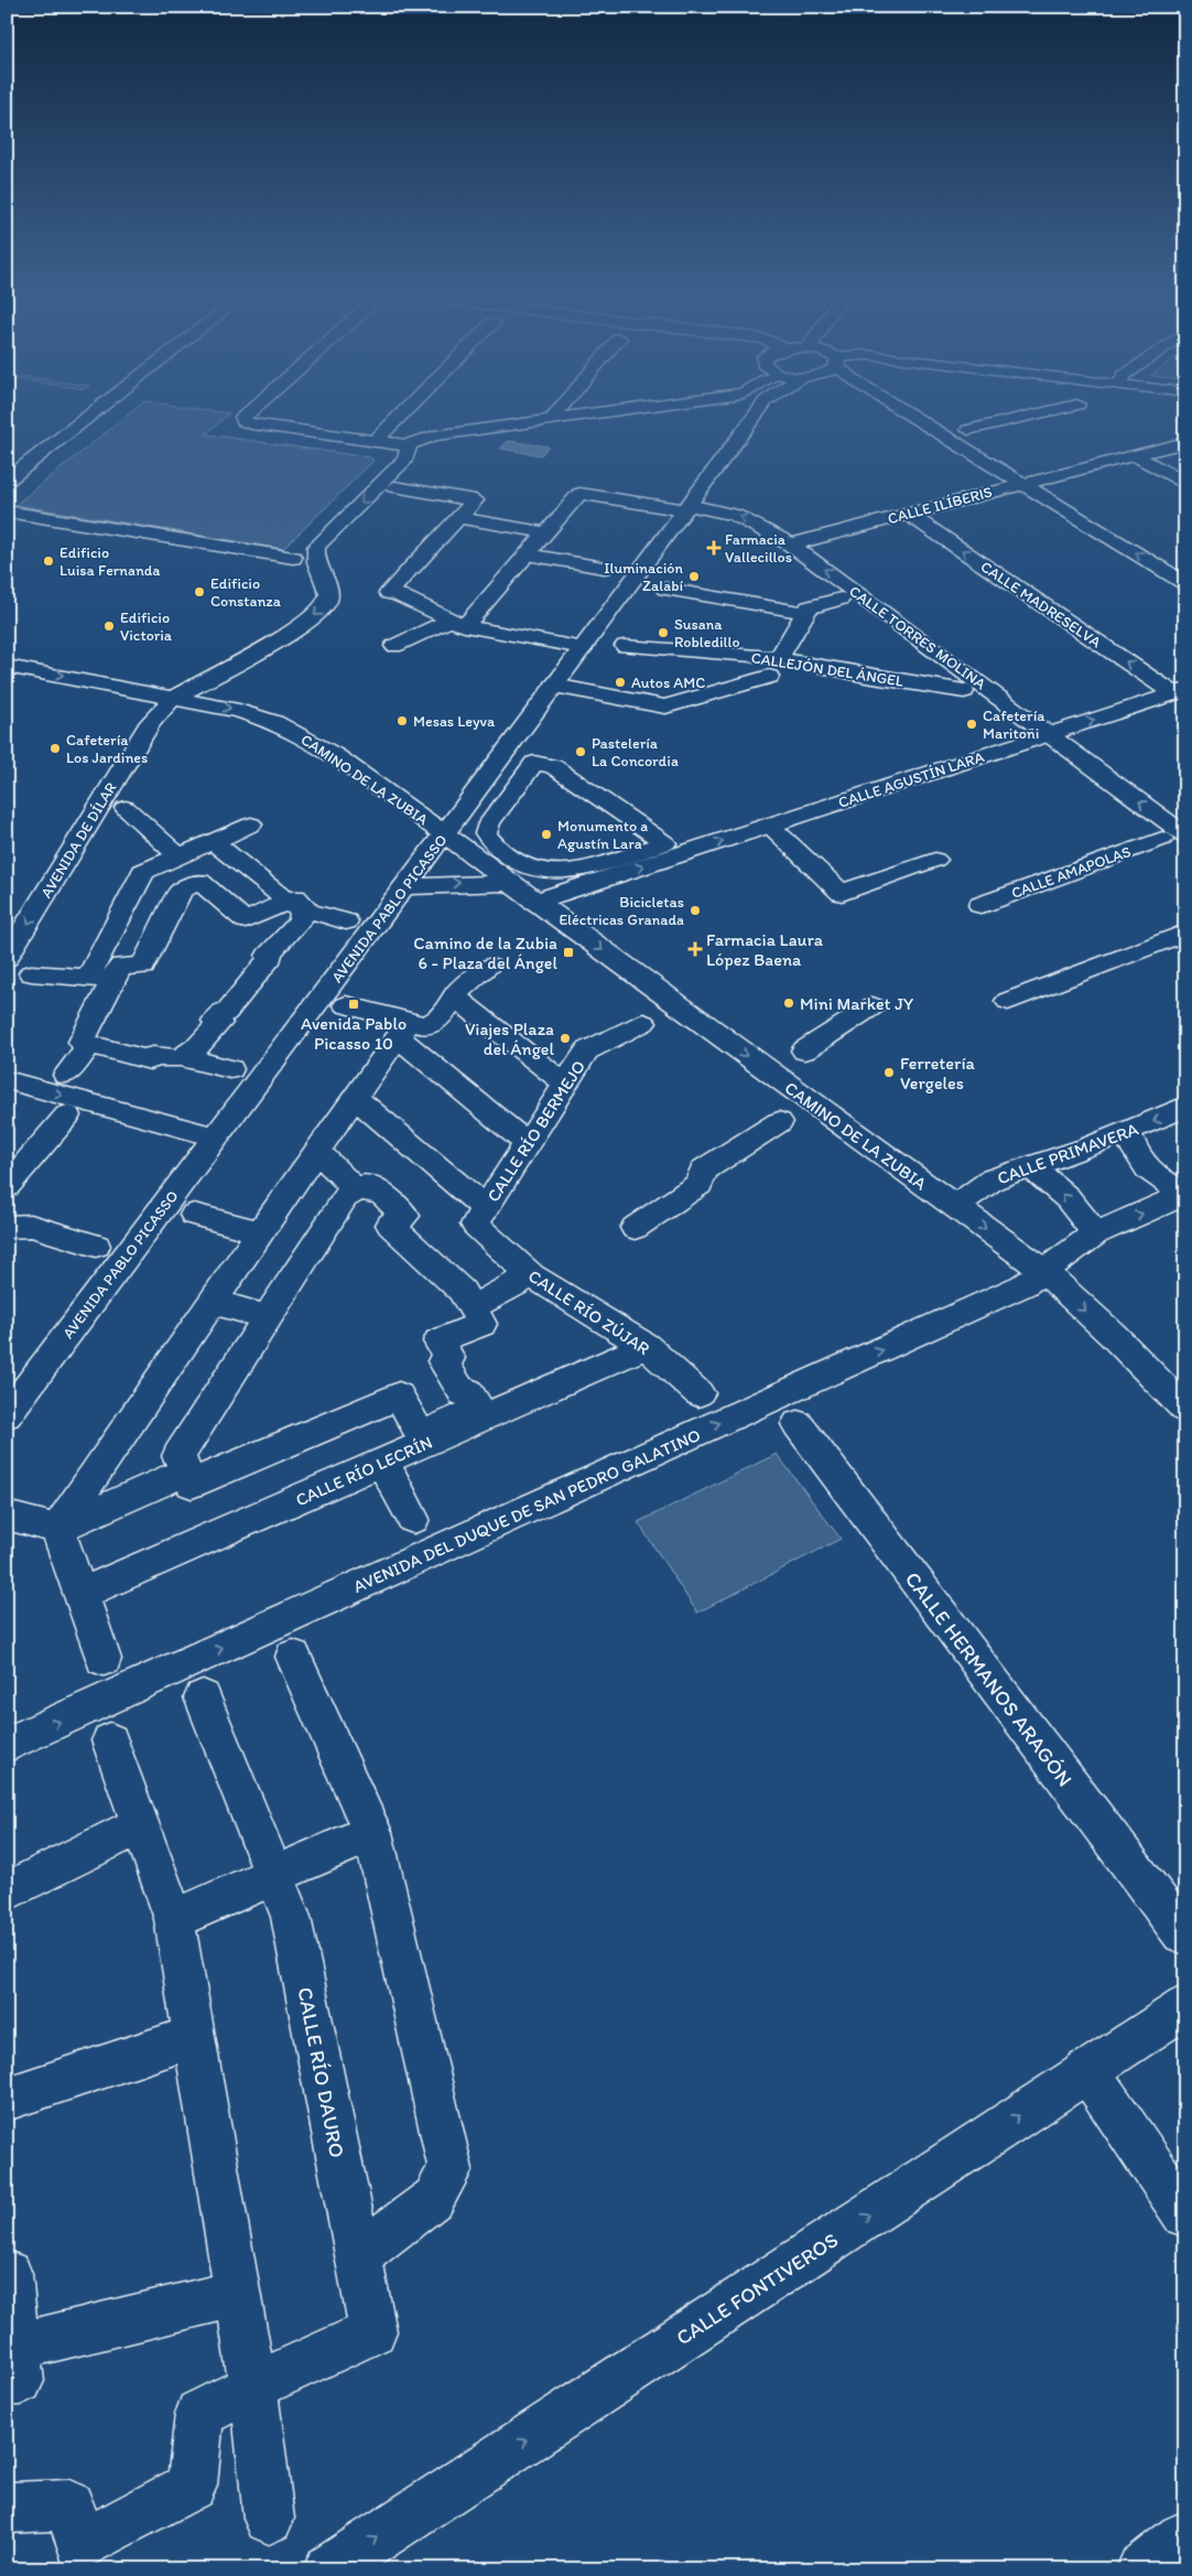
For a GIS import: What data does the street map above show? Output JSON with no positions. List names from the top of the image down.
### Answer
{
  "streets": {
    "street": [
      "CALLE ILÍBERIS",
      "CALLE MADRESELVA",
      "CALLE TORRES MOLINA",
      "CALLEJÓN DEL ÁNGEL",
      "CAMINO DE LA ZUBIA",
      "CALLE AGUSTÍN LARA",
      "AVENIDA DE DÍLAR",
      "CALLE AMAPOLAS",
      "AVENIDA PABLO PICASSO",
      "CALLE RÍO BERMEJO",
      "CALLE PRIMAVERA",
      "CALLE RÍO ZÚJAR",
      "CALLE RÍO LECRÍN",
      "AVENIDA DEL DUQUE DE SAN PEDRO GALATINO",
      "CALLE HERMANOS ARAGÓN",
      "CALLE RÍO DAURO",
      "CALLE FONTIVEROS"
    ]
  },
  "crossings": [
    ["CALLE ILÍBERIS", "CALLE MADRESELVA"],
    ["CALLE ILÍBERIS", "CALLE TORRES MOLINA"],
    ["CALLE MADRESELVA", "CALLE AGUSTÍN LARA"],
    ["CALLE TORRES MOLINA", "CALLE AGUSTÍN LARA"],
    ["CALLE TORRES MOLINA", "CALLE AMAPOLAS"],
    ["CALLE TORRES MOLINA", "AVENIDA PABLO PICASSO"],
    ["CAMINO DE LA ZUBIA", "CALLE AGUSTÍN LARA"],
    ["CAMINO DE LA ZUBIA", "AVENIDA DE DÍLAR"],
    ["CAMINO DE LA ZUBIA", "AVENIDA PABLO PICASSO"],
    ["CAMINO DE LA ZUBIA", "CALLE PRIMAVERA"],
    ["CAMINO DE LA ZUBIA", "AVENIDA DEL DUQUE DE SAN PEDRO GALATINO"],
    ["CALLE RÍO BERMEJO", "CALLE RÍO ZÚJAR"],
    ["CALLE RÍO ZÚJAR", "CALLE RÍO LECRÍN"]
  ],
  "one_way": ["CALLE FONTIVEROS"],
  "places": {
    "health": ["Farmacia Vallecillos", "Farmacia Laura López Baena"],
    "other": [
      "Edificio Luisa Fernanda",
      "Iluminación Zalabí",
      "Edificio Constanza",
      "Edificio Victoria",
      "Susana Robledillo",
      "Autos AMC",
      "Mesas Leyva",
      "Cafetería Maritoñi",
      "Cafetería Los Jardines",
      "Pastelería La Concordia",
      "Monumento a Agustín Lara",
      "Bicicletas Eléctricas Granada",
      "Mini Market JY",
      "Viajes Plaza del Ángel",
      "Ferretería Vergeles"
    ],
    "transit": ["Camino de la Zubia 6 - Plaza del Ángel", "Avenida Pablo Picasso 10"]
  }
}
